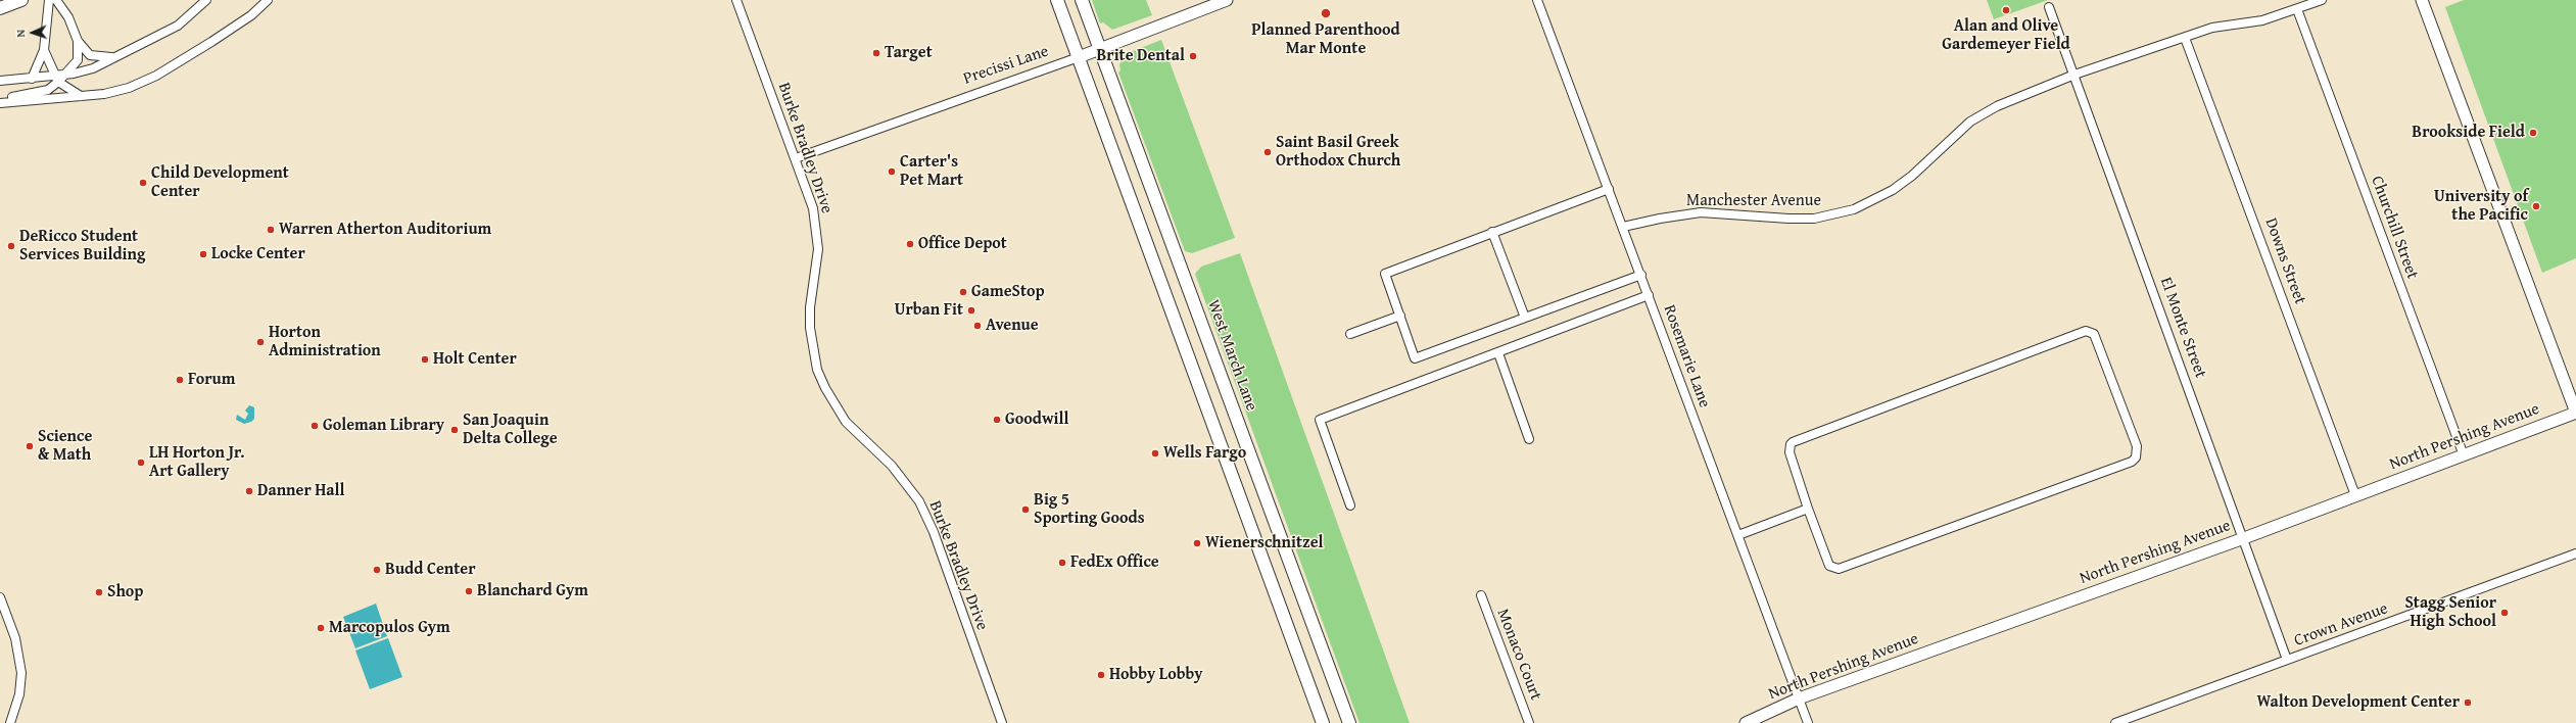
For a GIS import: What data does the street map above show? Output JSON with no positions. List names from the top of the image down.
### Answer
{
  "streets": {
    "main road": ["Precissi Lane", "West March Lane", "North Pershing Avenue"],
    "street": [
      "Burke Bradley Drive",
      "Manchester Avenue",
      "Churchill Street",
      "Downs Street",
      "El Monte Street",
      "Rosemarie Lane",
      "Crown Avenue",
      "Monaco Court"
    ]
  },
  "crossings": [
    ["Precissi Lane", "Burke Bradley Drive"],
    ["Precissi Lane", "West March Lane"],
    ["Manchester Avenue", "Churchill Street"],
    ["Manchester Avenue", "Downs Street"],
    ["Manchester Avenue", "El Monte Street"],
    ["Manchester Avenue", "Rosemarie Lane"],
    ["Churchill Street", "North Pershing Avenue"],
    ["Downs Street", "North Pershing Avenue"],
    ["El Monte Street", "North Pershing Avenue"],
    ["El Monte Street", "Crown Avenue"],
    ["Rosemarie Lane", "North Pershing Avenue"]
  ],
  "places": [
    "Alan and Olive Gardemeyer Field",
    "Planned Parenthood Mar Monte",
    "Target",
    "Brite Dental",
    "Brookside Field",
    "Saint Basil Greek Orthodox Church",
    "Carter's Pet Mart",
    "Child Development Center",
    "University of the Pacific",
    "Warren Atherton Auditorium",
    "Office Depot",
    "DeRicco Student Services Building",
    "Locke Center",
    "GameStop",
    "Urban Fit",
    "Avenue",
    "Horton Administration",
    "Holt Center",
    "Forum",
    "Goodwill",
    "Goleman Library",
    "San Joaquin Delta College",
    "Science & Math",
    "Wells Fargo",
    "LH Horton Jr. Art Gallery",
    "Danner Hall",
    "Big 5 Sporting Goods",
    "Wienerschnitzel",
    "FedEx Office",
    "Budd Center",
    "Blanchard Gym",
    "Shop",
    "Stagg Senior High School",
    "Marcopulos Gym",
    "Hobby Lobby",
    "Walton Development Center"
  ],
  "north": "left"
}
